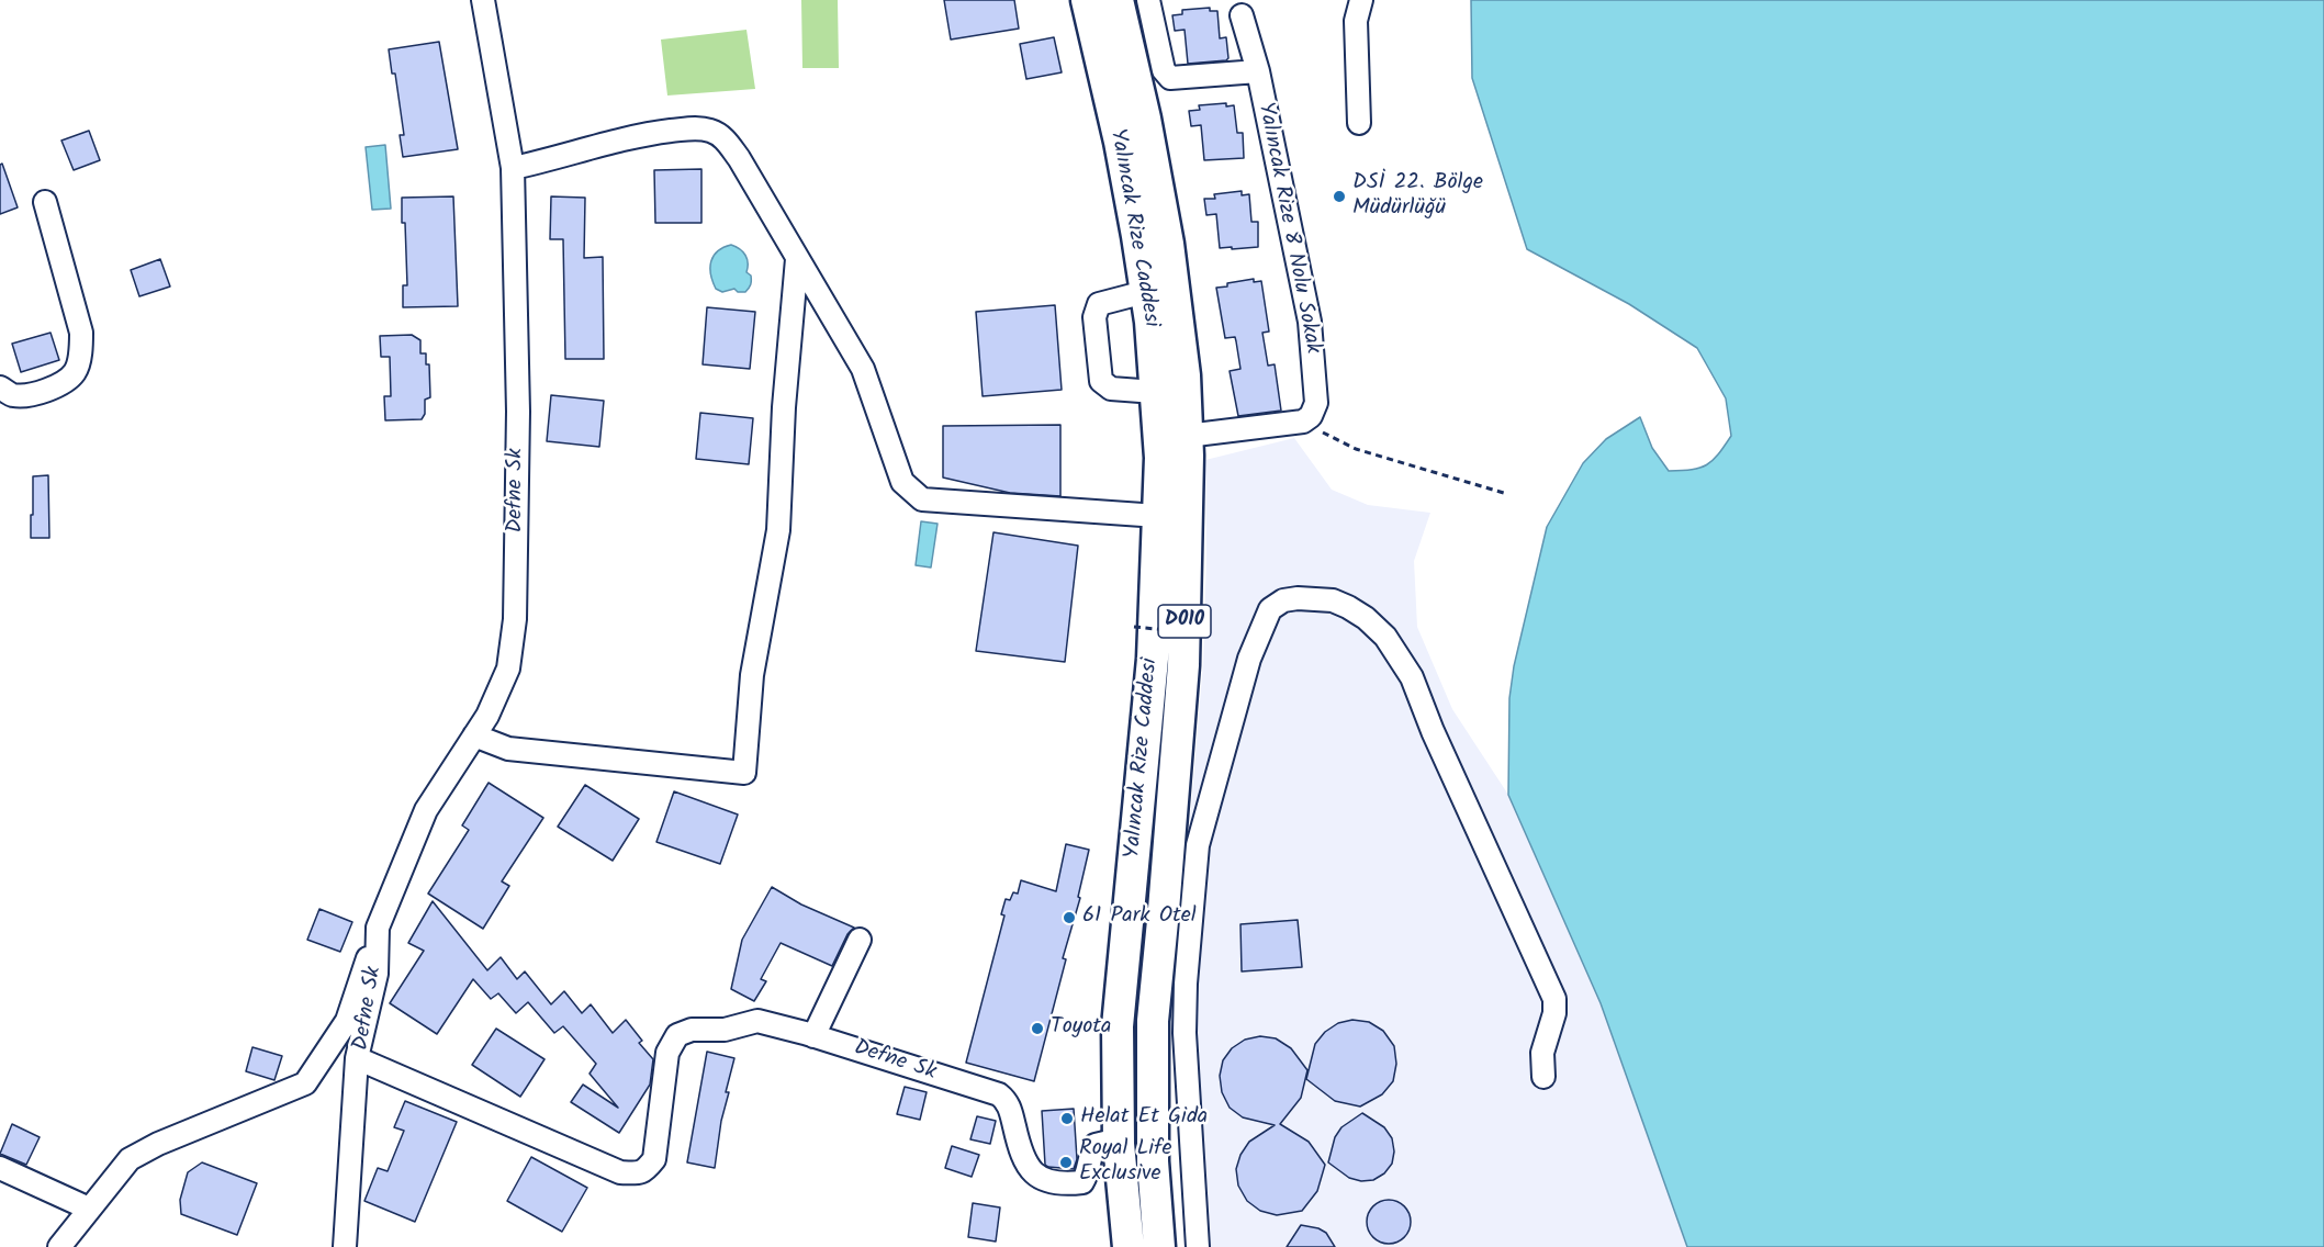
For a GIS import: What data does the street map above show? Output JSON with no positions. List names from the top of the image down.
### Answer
{
  "streets": {
    "highway": ["Yalıncak Rize Caddesi", "D010"],
    "street": ["Yalıncak Rize 8 Nolu Sokak", "Defne Sk"]
  },
  "crossings": [
    ["Yalıncak Rize Caddesi", "Yalıncak Rize 8 Nolu Sokak"],
    ["Yalıncak Rize Caddesi", "Defne Sk"]
  ],
  "places": [
    "DSİ 22. Bölge Müdürlüğü",
    "61 Park Otel",
    "Toyota",
    "Helat Et Gida",
    "Royal Life Exclusive"
  ]
}
